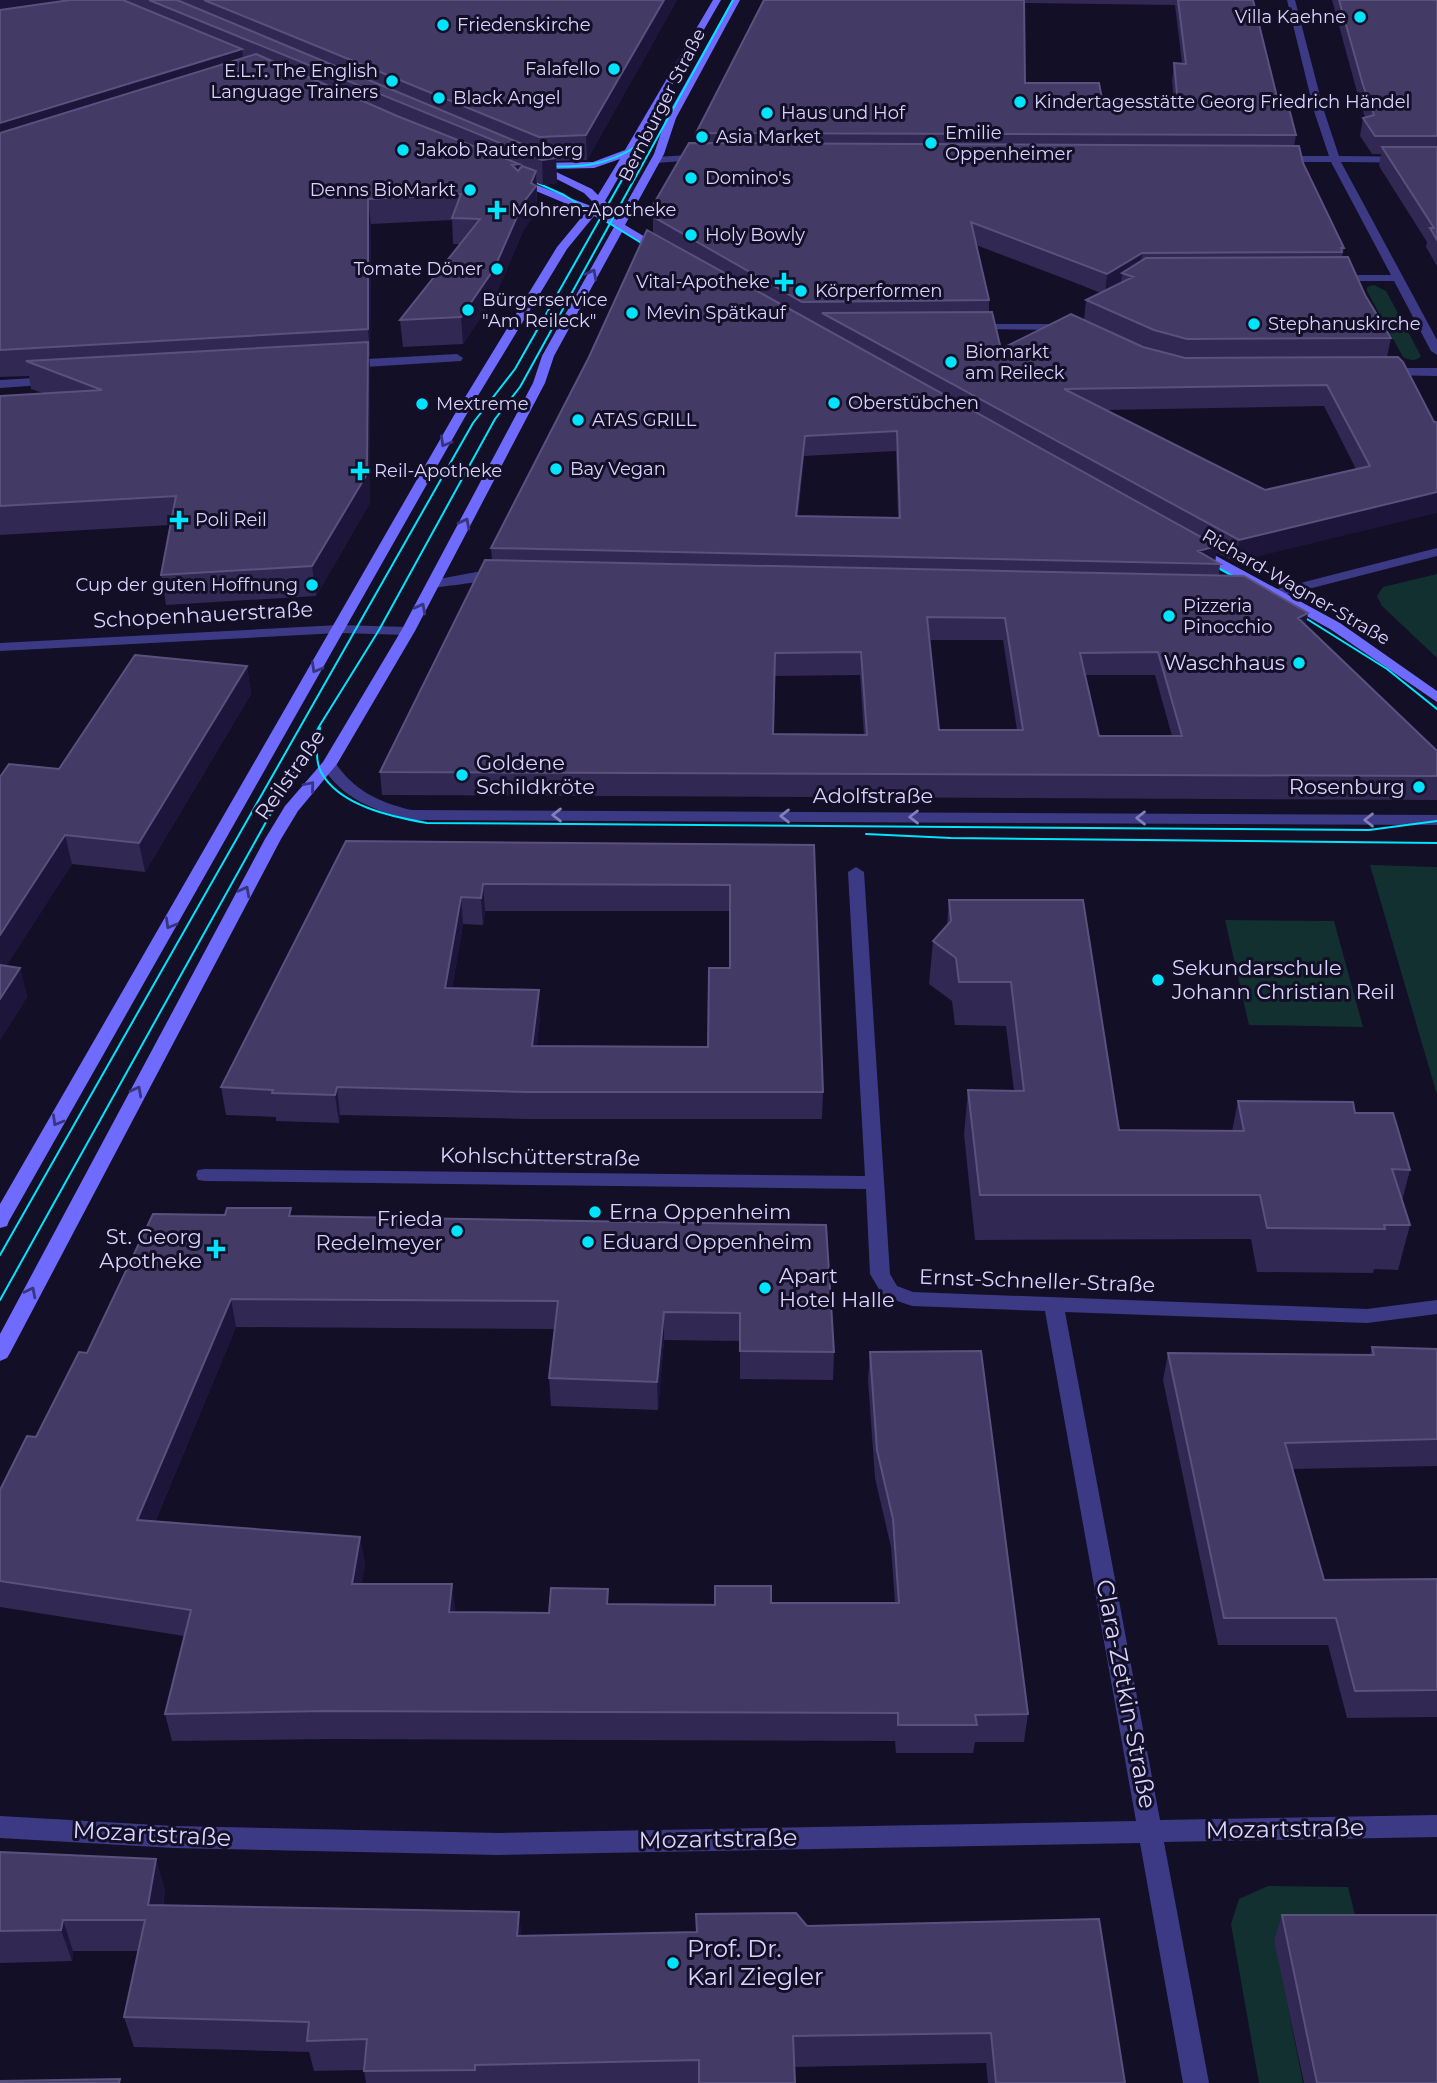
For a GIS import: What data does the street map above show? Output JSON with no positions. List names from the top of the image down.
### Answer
{
  "streets": {
    "street": [
      "Bernburger Straße",
      "Richard-Wagner-Straße",
      "Schopenhauerstraße",
      "Reilstraße",
      "Adolfstraße",
      "Kohlschütterstraße",
      "Ernst-Schneller-Straße",
      "Clara-Zetkin-Straße",
      "Mozartstraße"
    ]
  },
  "crossings": [
    ["Bernburger Straße", "Reilstraße"],
    ["Schopenhauerstraße", "Reilstraße"],
    ["Reilstraße", "Adolfstraße"],
    ["Kohlschütterstraße", "Ernst-Schneller-Straße"],
    ["Ernst-Schneller-Straße", "Clara-Zetkin-Straße"],
    ["Clara-Zetkin-Straße", "Mozartstraße"]
  ],
  "one_way": ["Adolfstraße"],
  "places": {
    "other": [
      "Villa Kaehne",
      "Friedenskirche",
      "Falafello",
      "E.L.T. The English Language Trainers",
      "Black Angel",
      "Kindertagesstätte Georg Friedrich Händel",
      "Haus und Hof",
      "Asia Market",
      "Emilie Oppenheimer",
      "Jakob Rautenberg",
      "Domino's",
      "Denns BioMarkt",
      "Holy Bowly",
      "Tomate Döner",
      "Körperformen",
      "Bürgerservice \"Am Reileck\"",
      "Mevin Spätkauf",
      "Stephanuskirche",
      "Biomarkt am Reileck",
      "Oberstübchen",
      "Mextreme",
      "ATAS GRILL",
      "Bay Vegan",
      "Cup der guten Hoffnung",
      "Pizzeria Pinocchio",
      "Waschhaus",
      "Goldene Schildkröte",
      "Rosenburg",
      "Sekundarschule Johann Christian Reil",
      "Erna Oppenheim",
      "Frieda Redelmeyer",
      "Eduard Oppenheim",
      "Apart Hotel Halle",
      "Prof. Dr. Karl Ziegler"
    ],
    "health": [
      "Mohren-Apotheke",
      "Vital-Apotheke",
      "Reil-Apotheke",
      "Poli Reil",
      "St. Georg Apotheke"
    ]
  }
}
